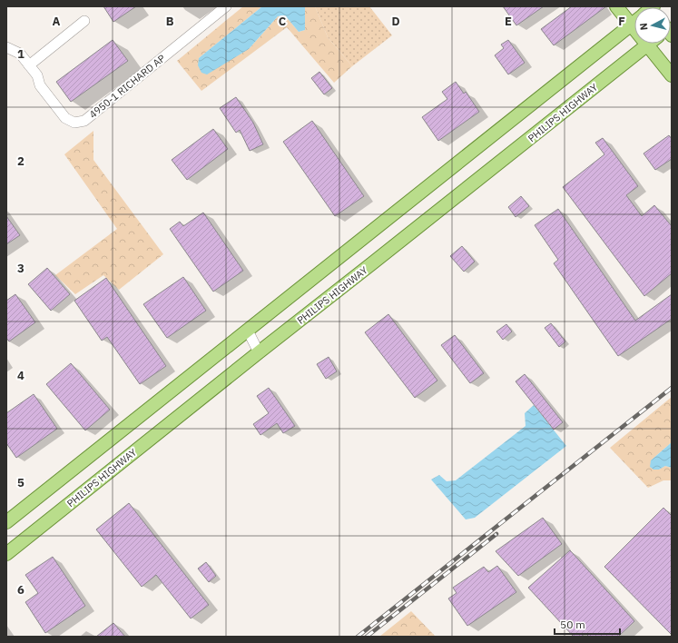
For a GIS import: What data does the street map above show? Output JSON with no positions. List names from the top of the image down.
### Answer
{
  "streets": {
    "main road": ["PHILIPS HIGHWAY"],
    "street": ["4950-1 RICHARD AP"]
  },
  "scale_bar": "50 m",
  "north": "left",
  "grid": {
    "columns": [
      "A",
      "B",
      "C",
      "D",
      "E",
      "F"
    ],
    "rows": [
      "1",
      "2",
      "3",
      "4",
      "5",
      "6"
    ]
  }
}
